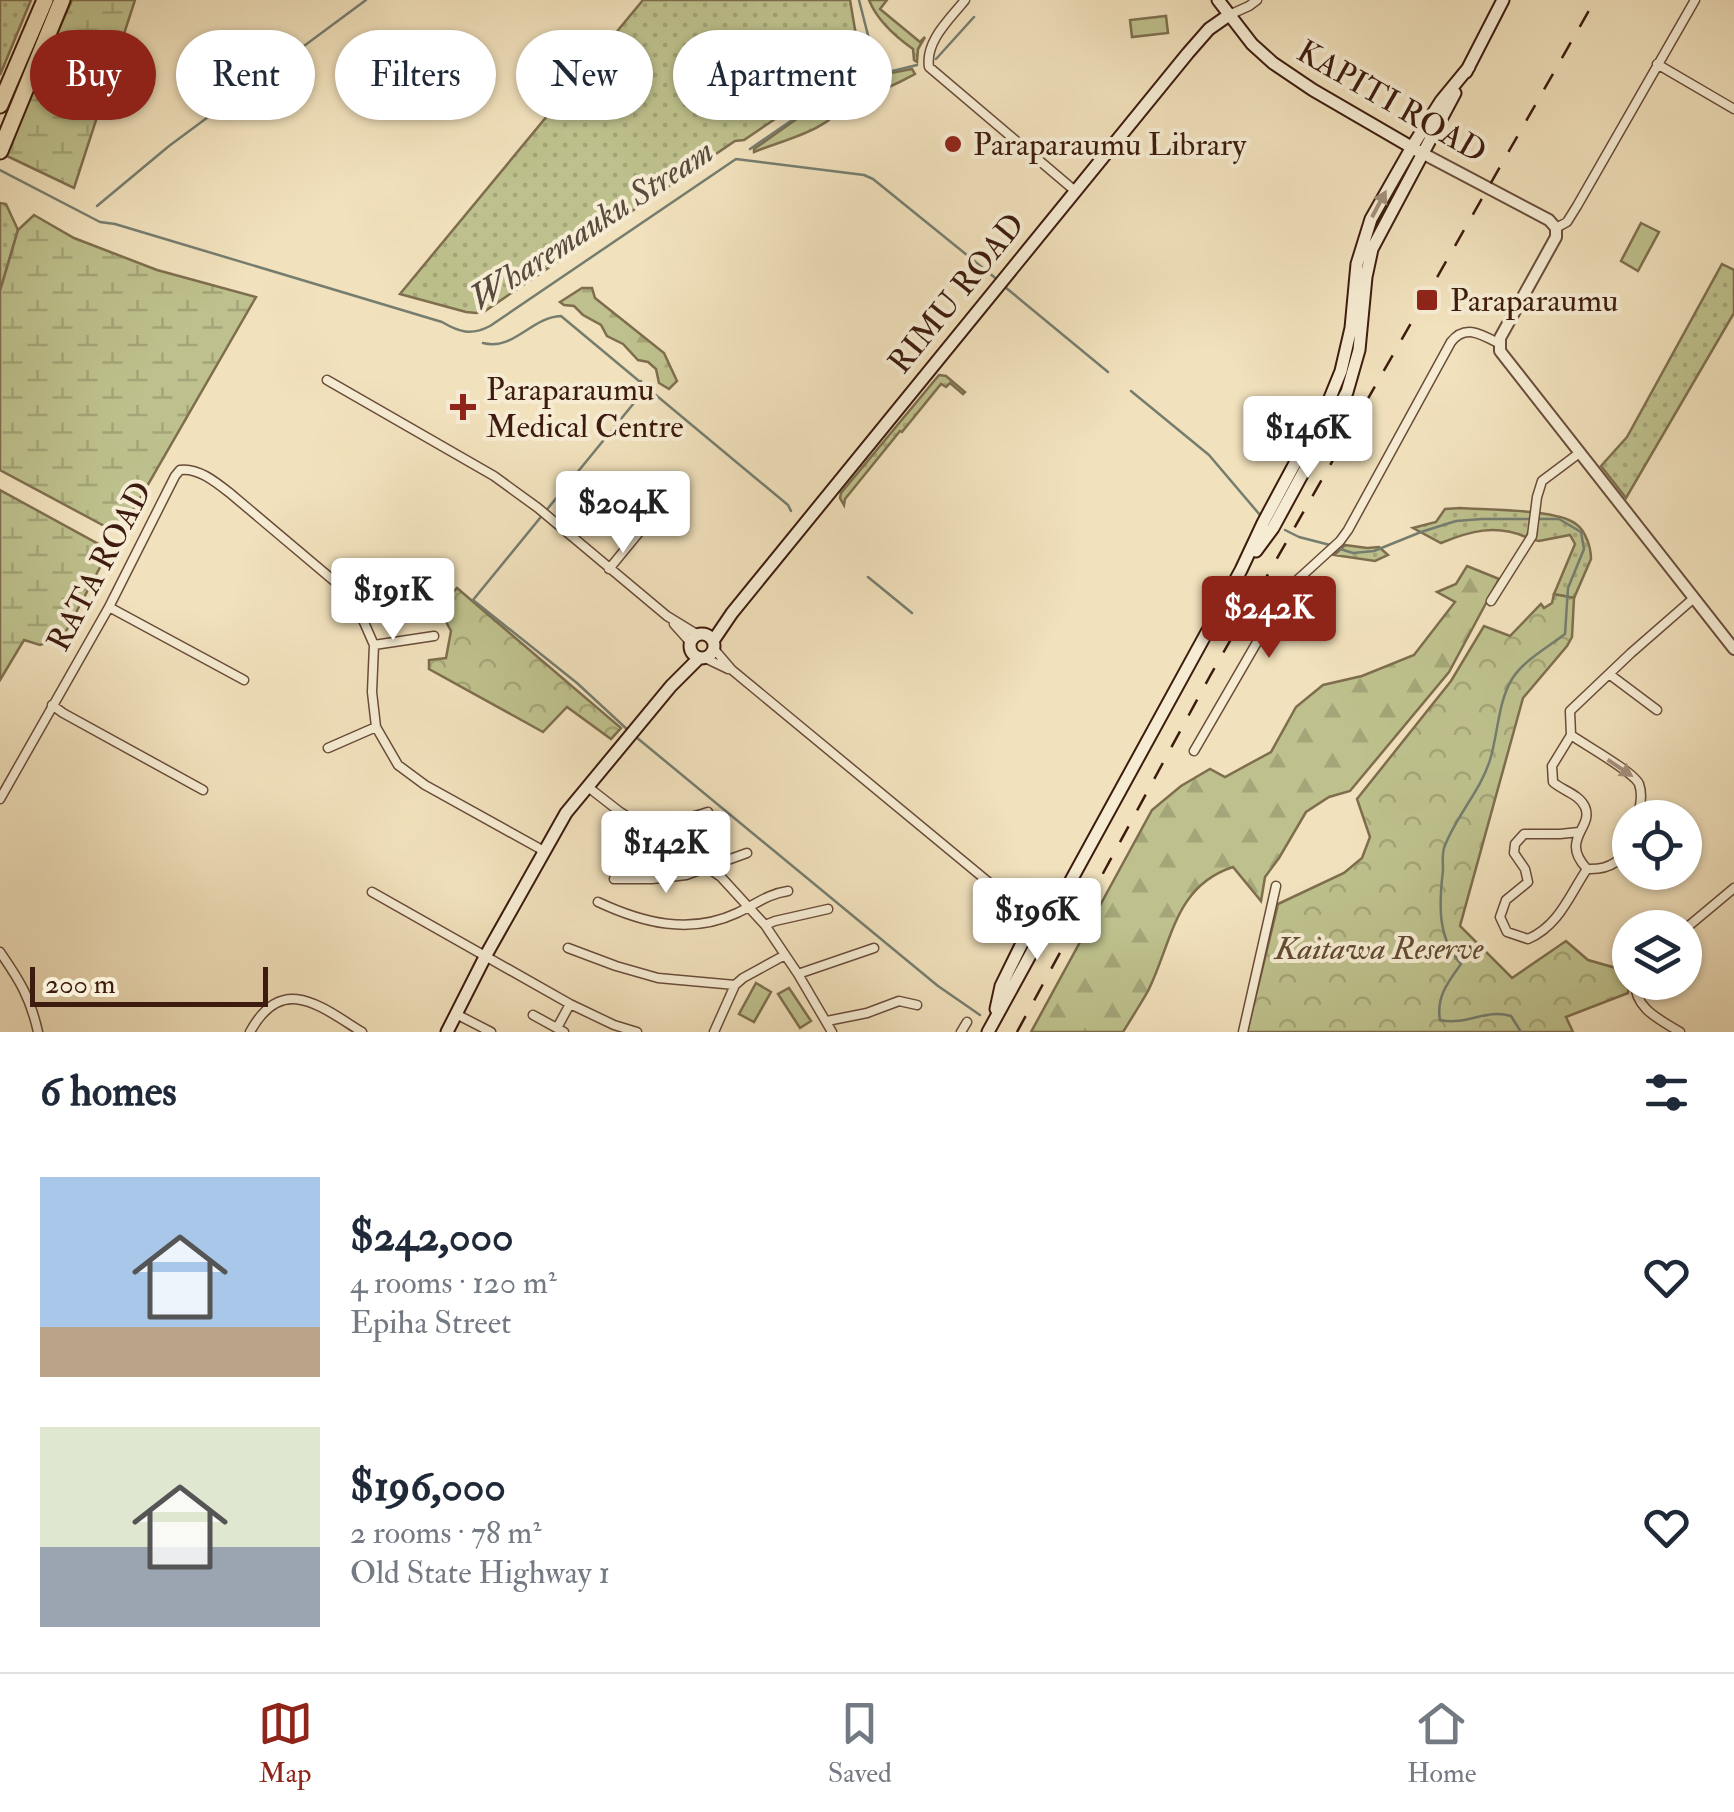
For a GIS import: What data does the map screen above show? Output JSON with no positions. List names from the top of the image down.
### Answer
{
  "streets": {
    "main road": ["KAPITI ROAD", "RIMU ROAD"],
    "street": ["RATA ROAD"]
  },
  "crossings": [
    ["KAPITI ROAD", "RIMU ROAD"]
  ],
  "water": ["Wharemauku Stream"],
  "parks": ["Kaitawa Reserve"],
  "places": {
    "other": ["Paraparaumu Library"],
    "transit": ["Paraparaumu"],
    "health": ["Paraparaumu Medical Centre"]
  },
  "scale_bar": "200 m",
  "page": {
    "chip": [
      "Buy",
      "Rent",
      "Filters",
      "New",
      "Apartment"
    ],
    "price": [
      "$146K",
      "$204K",
      "$191K",
      "$242K",
      "$142K",
      "$196K"
    ],
    "scale": "200 m",
    "heading": "6 homes",
    "list": [
      {
        "name": "$242,000",
        "note": "4 rooms · 120 m² · Epiha Street"
      },
      {
        "name": "$196,000",
        "note": "2 rooms · 78 m² · Old State Highway 1"
      }
    ],
    "tabs": ["Map", "Saved", "Home"]
  }
}
